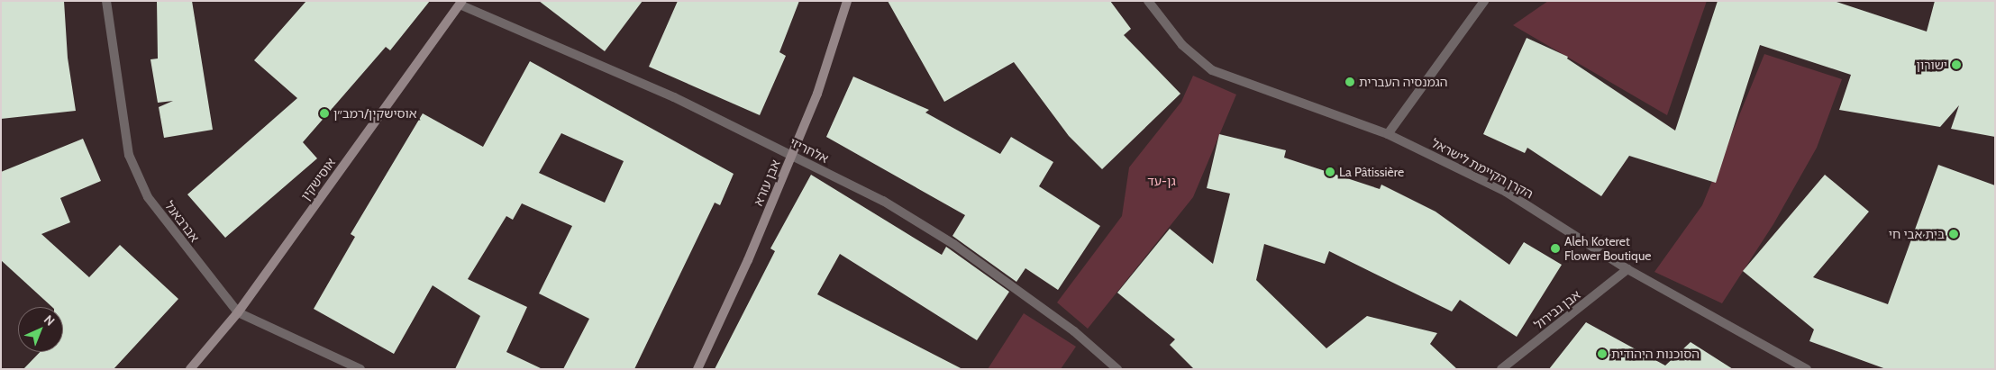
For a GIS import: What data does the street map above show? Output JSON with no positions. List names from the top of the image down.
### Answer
{
  "streets": {
    "street": [
      "אלחריזי",
      "הקרן הקיימת לישראל",
      "אוסישקין",
      "אבן עזרא",
      "אברבאנל",
      "אבן גבירול"
    ]
  },
  "crossings": [
    ["אלחריזי", "אוסישקין"],
    ["אלחריזי", "אבן עזרא"],
    ["הקרן הקיימת לישראל", "אבן גבירול"],
    ["אוסישקין", "אברבאנל"]
  ],
  "parks": ["גן-עד"],
  "places": [
    "ישורון",
    "הגמנסיה העברית",
    "אוסישקין/רמב״ן",
    "La Pâtissière",
    "בית אבי חי",
    "Aleh Koteret Flower Boutique",
    "הסוכנות היהודית"
  ],
  "north": "top right"
}
